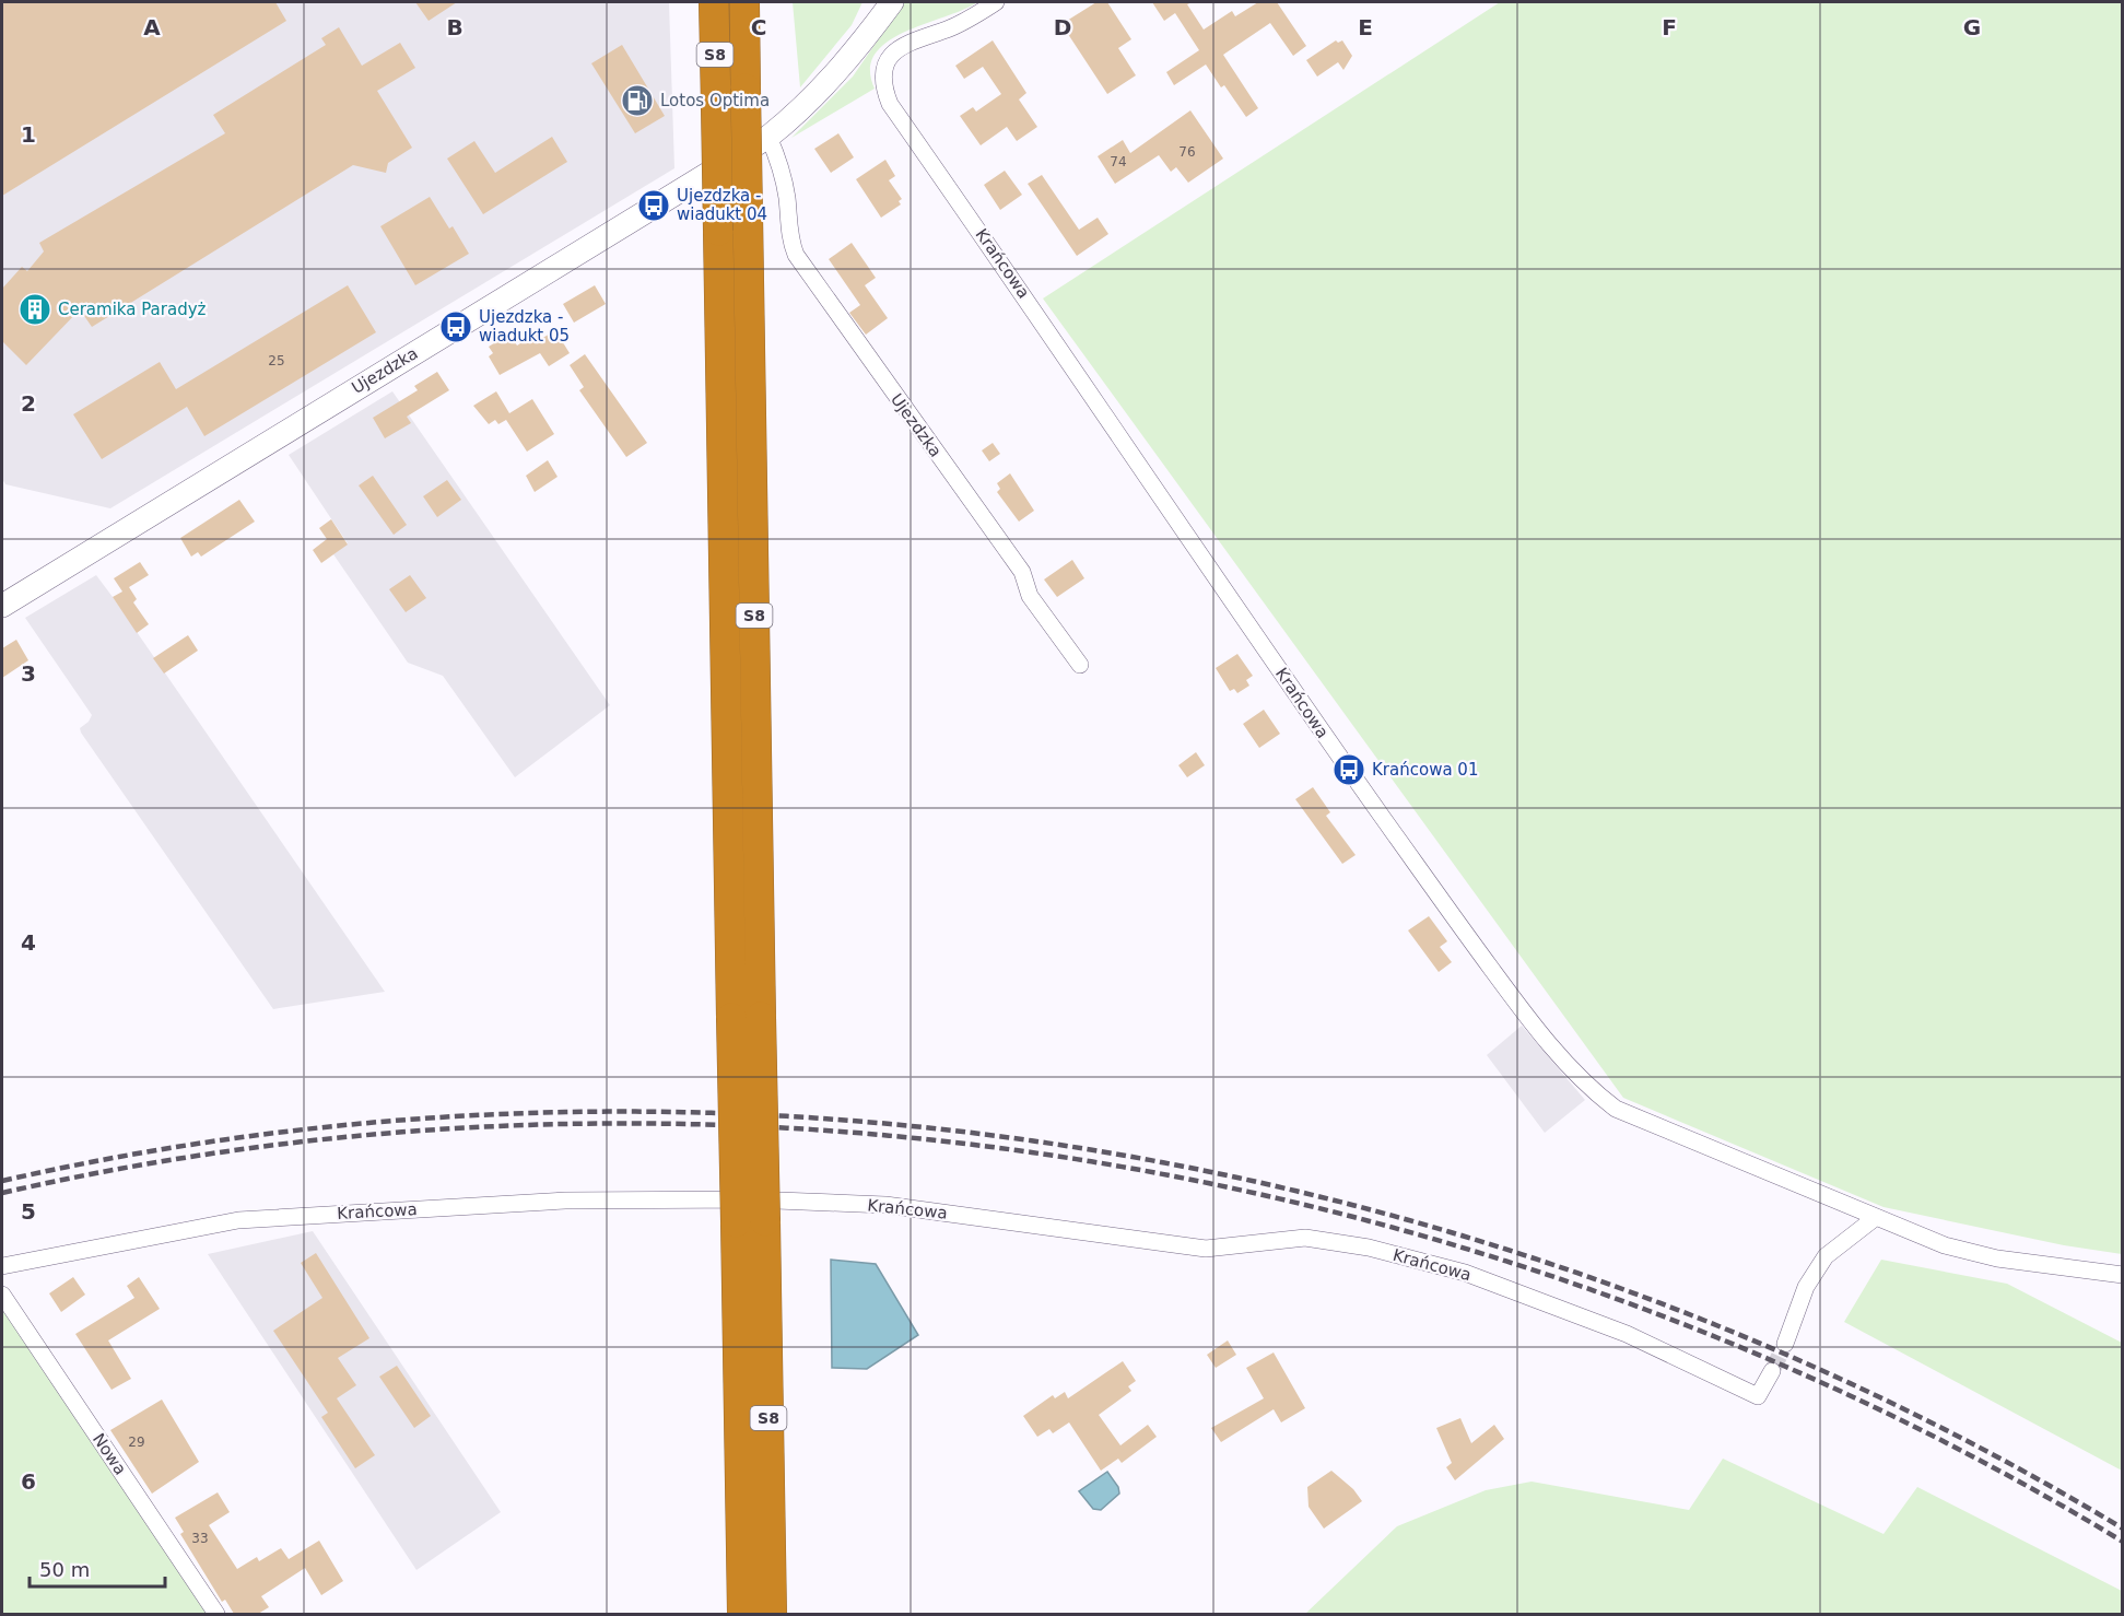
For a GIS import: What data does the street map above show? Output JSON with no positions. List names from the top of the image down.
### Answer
{
  "streets": {
    "highway": ["S8"],
    "main road": ["Ujezdzka"],
    "street": ["Krańcowa", "Nowa"]
  },
  "places": {
    "fuel station": ["Lotos Optima"],
    "bus stop": ["Ujezdzka - wiadukt 04", "Ujezdzka - wiadukt 05", "Krańcowa 01"],
    "building": ["Ceramika Paradyż"]
  },
  "house_numbers": [
    "76",
    "74",
    "25",
    "29",
    "33"
  ],
  "scale_bar": "50 m",
  "grid": {
    "columns": [
      "A",
      "B",
      "C",
      "D",
      "E",
      "F",
      "G"
    ],
    "rows": [
      "1",
      "2",
      "3",
      "4",
      "5",
      "6"
    ]
  }
}
